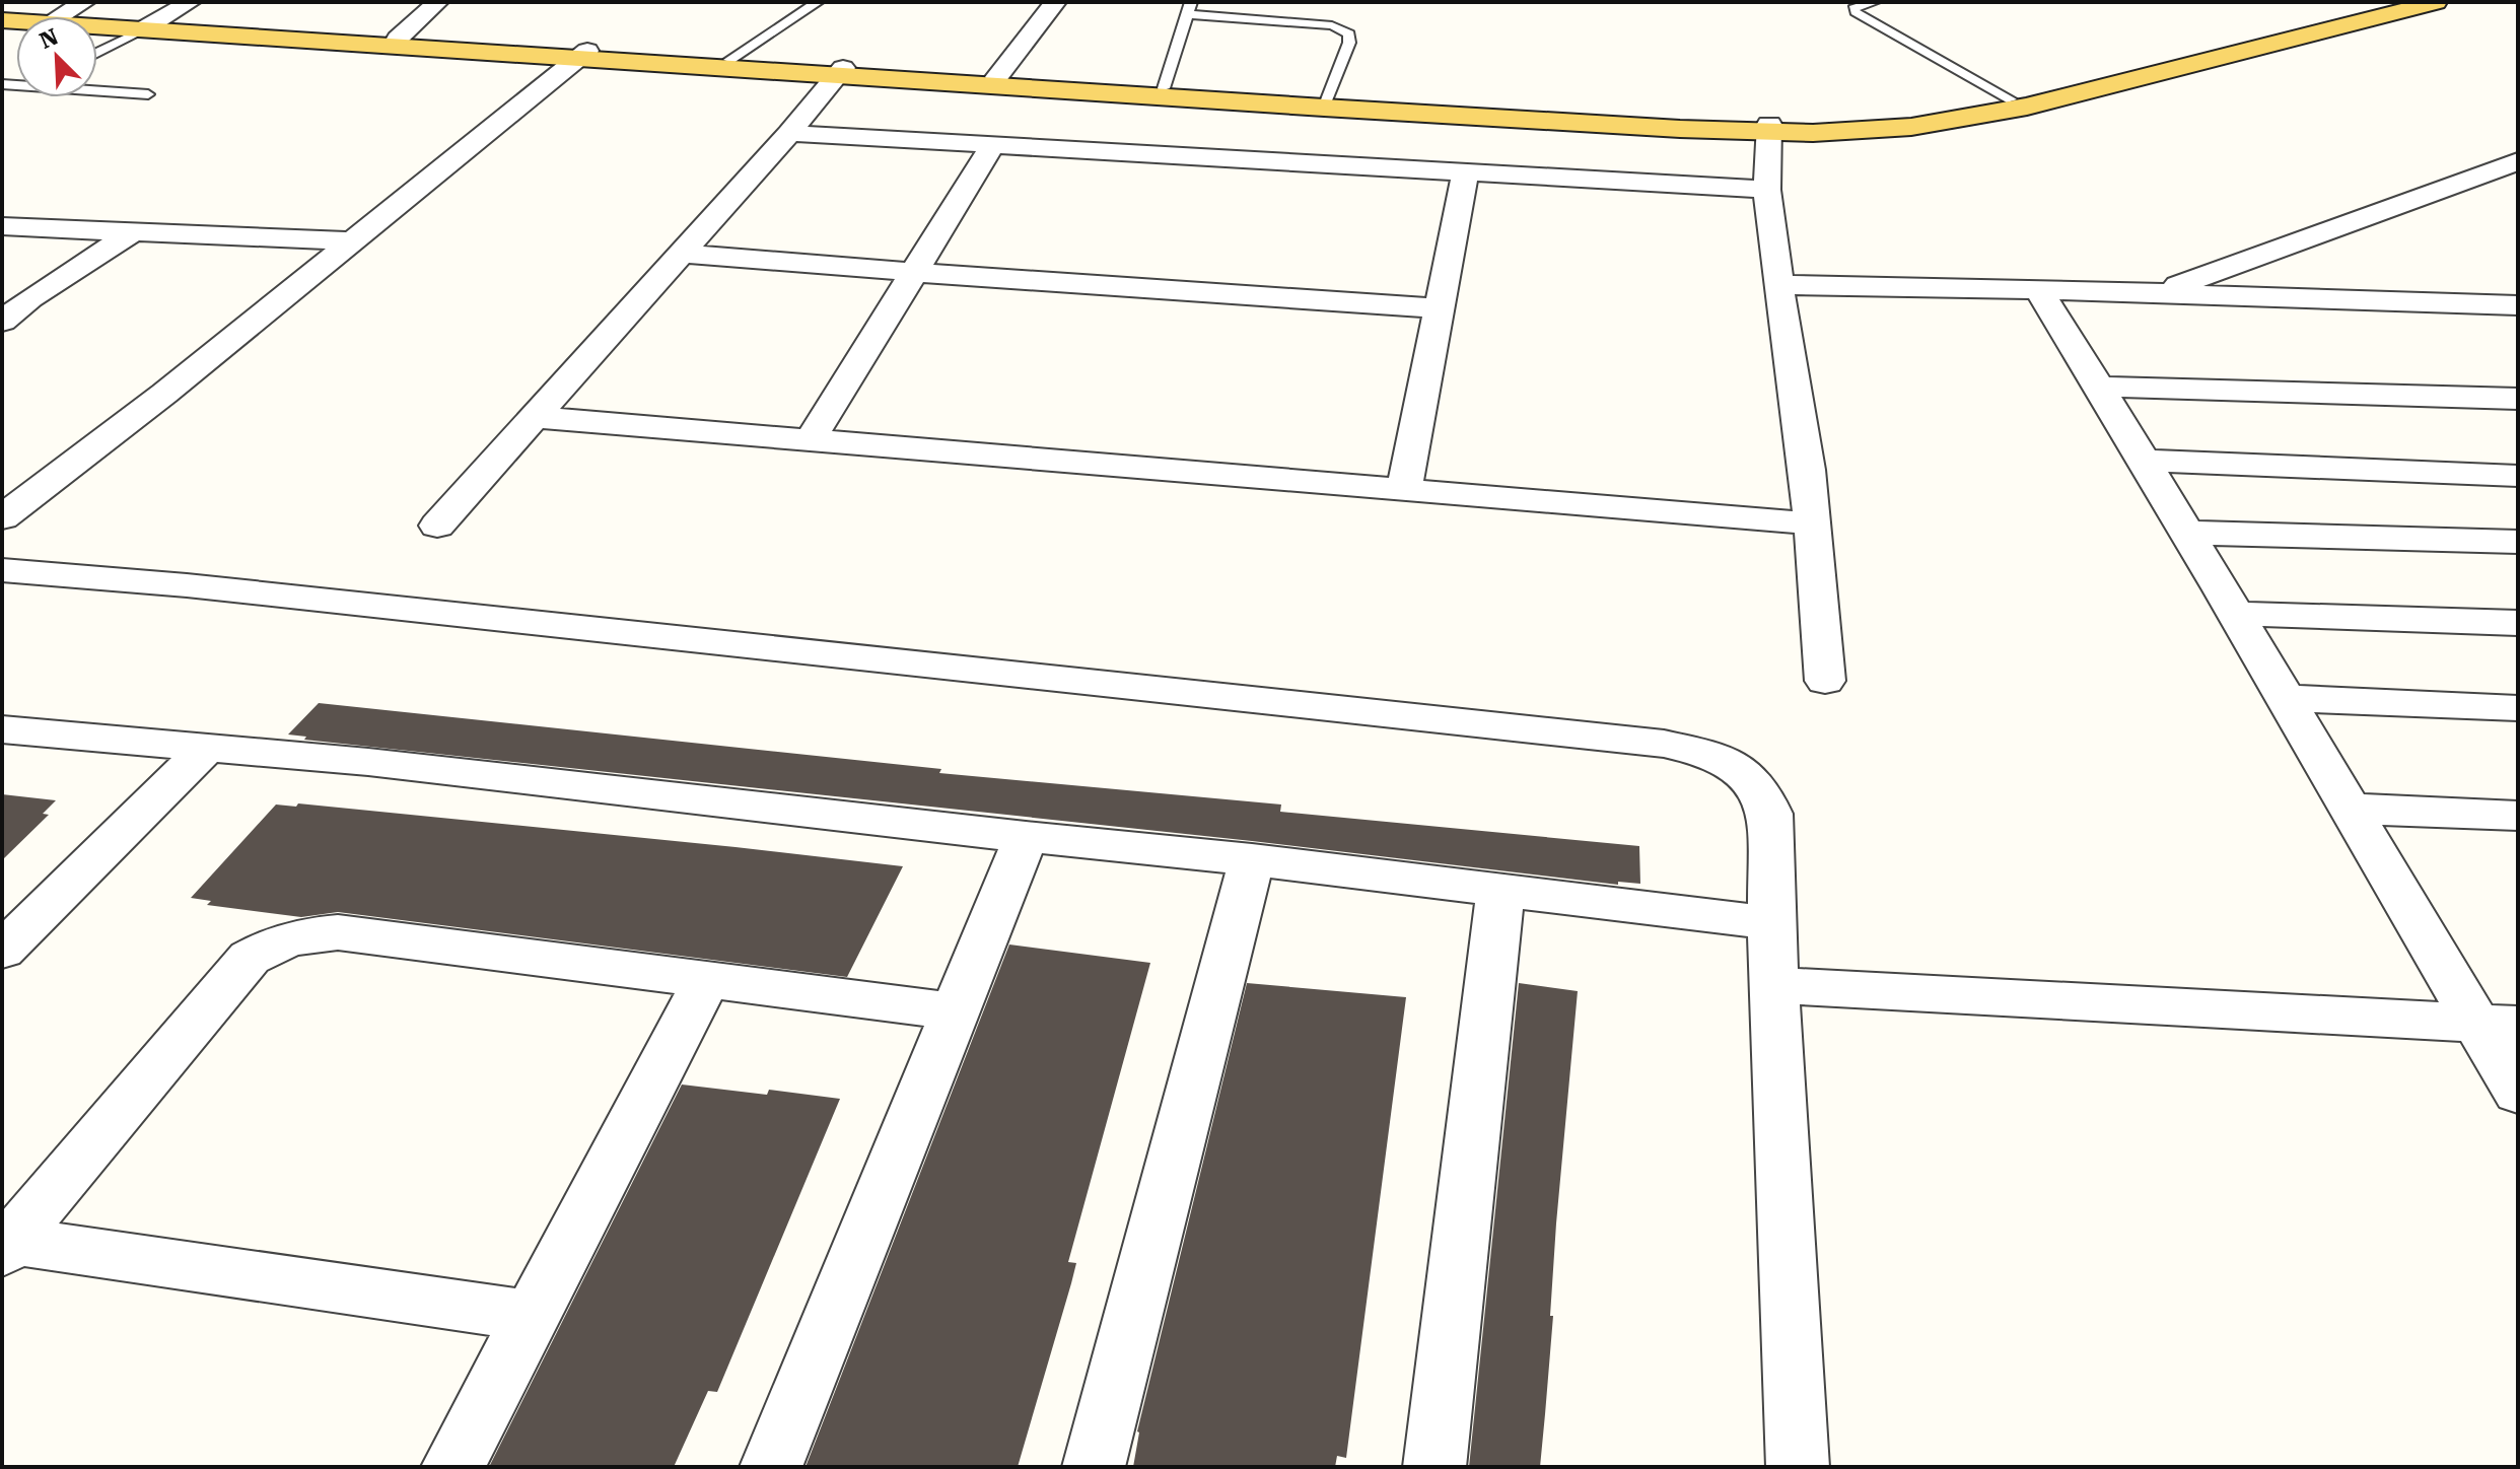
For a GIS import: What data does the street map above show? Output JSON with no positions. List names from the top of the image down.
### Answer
{
  "north": "top left"
}
